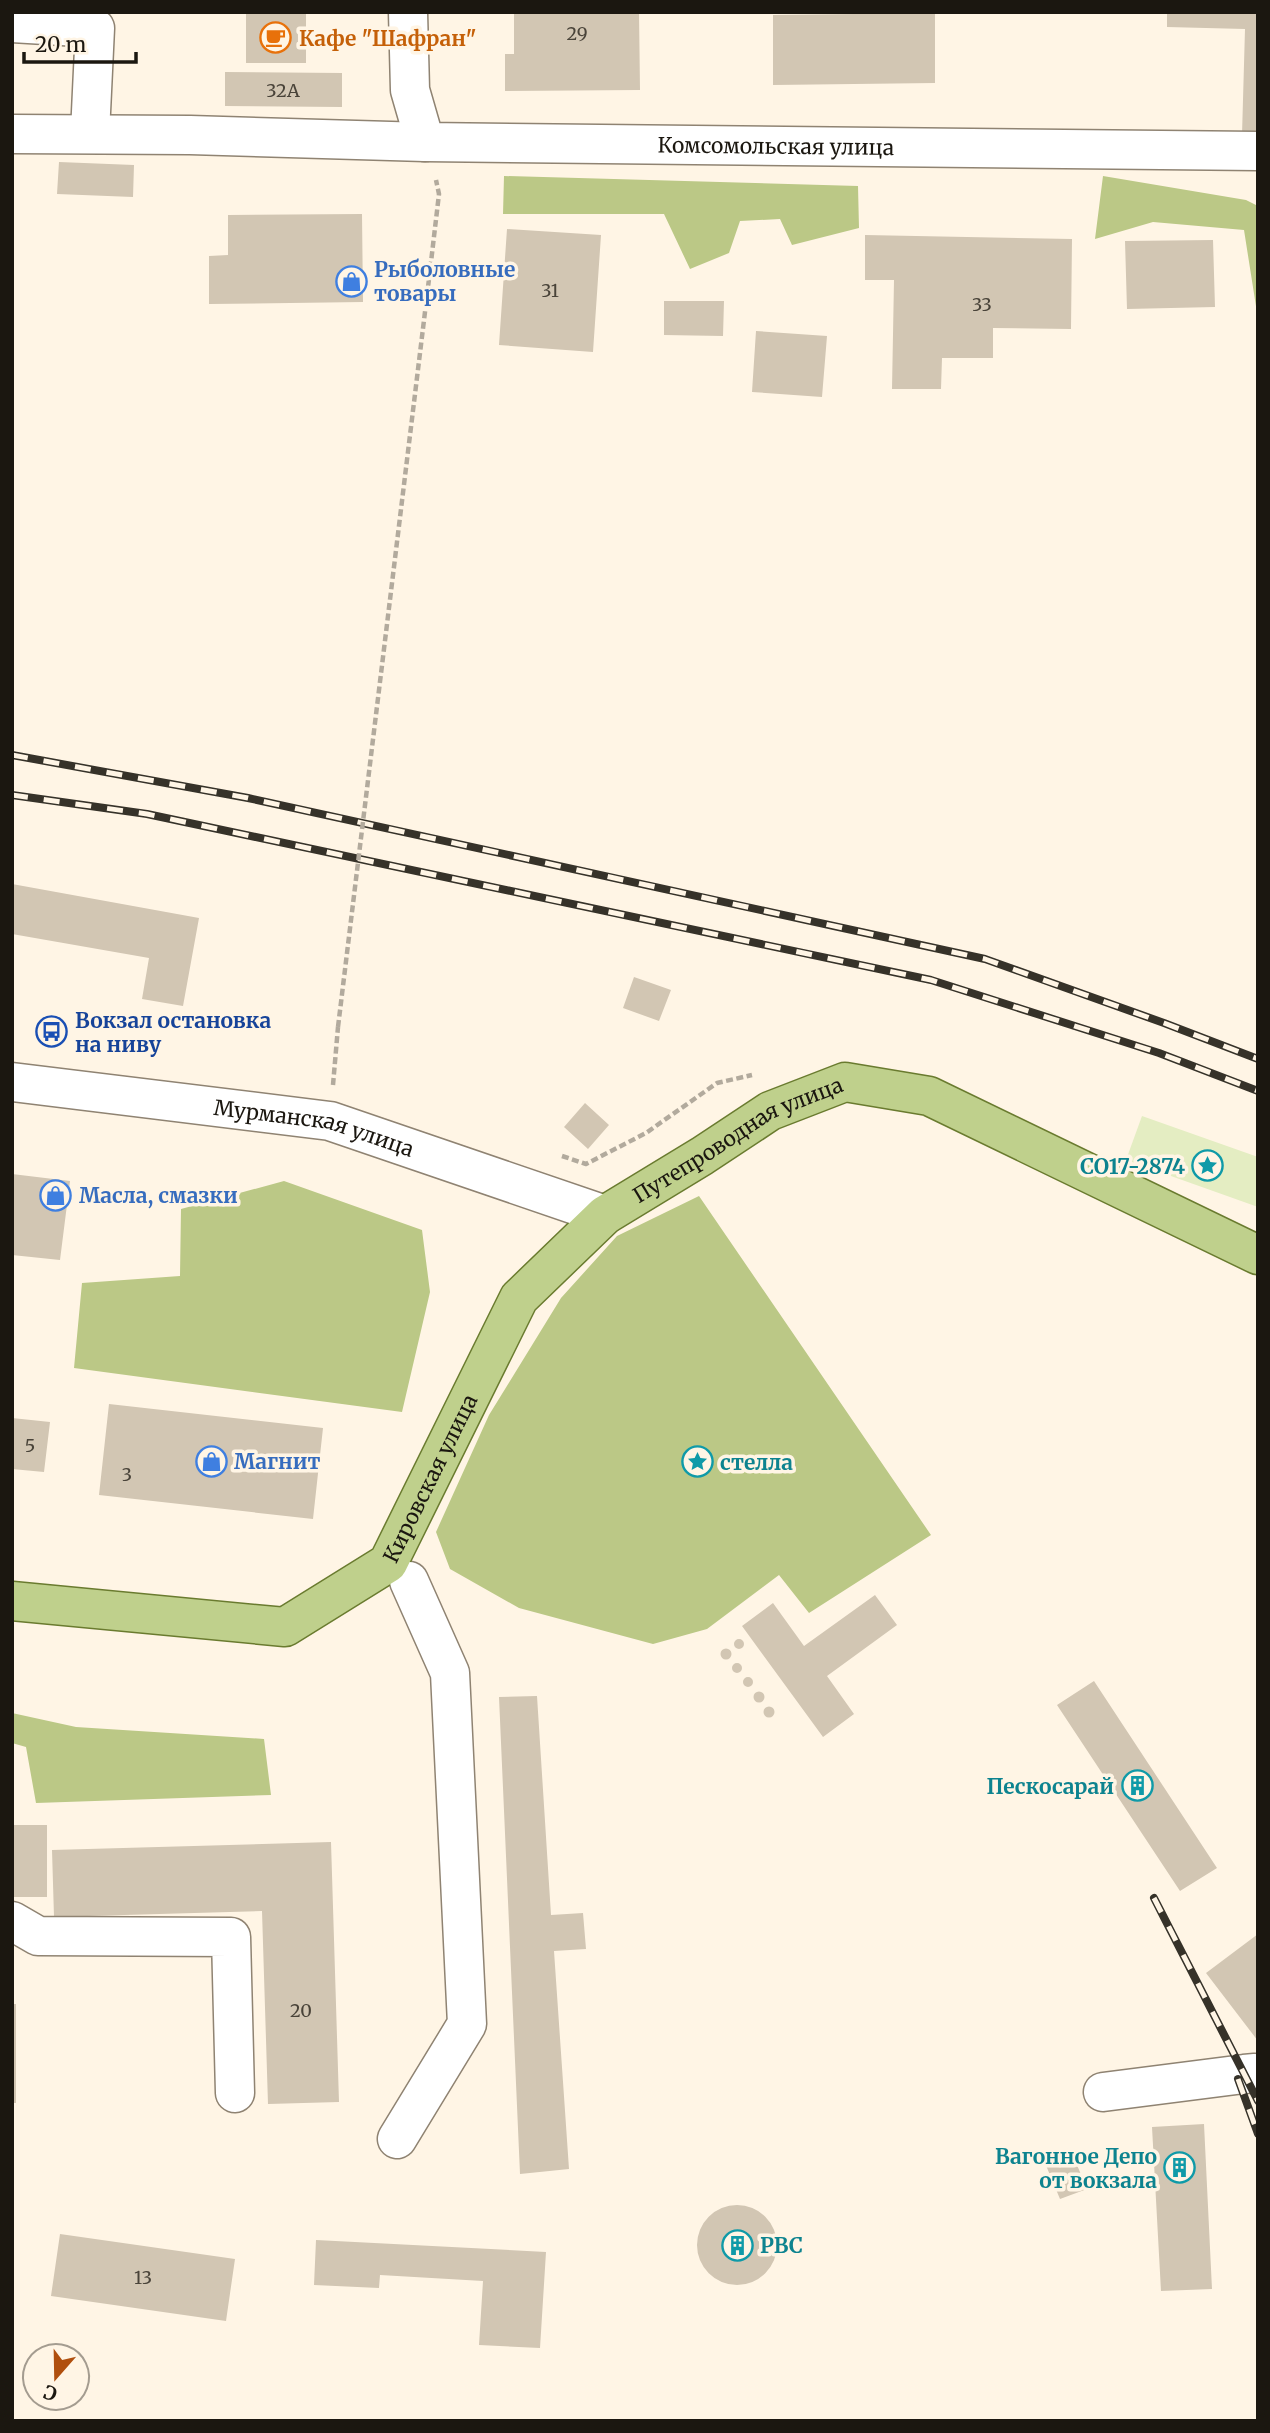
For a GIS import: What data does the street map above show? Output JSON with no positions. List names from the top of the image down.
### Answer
{
  "streets": {
    "main road": ["Путепроводная улица", "Кировская улица"],
    "street": ["Комсомольская улица", "Мурманская улица"]
  },
  "crossings": [
    ["Мурманская улица", "Путепроводная улица"],
    ["Мурманская улица", "Кировская улица"],
    ["Путепроводная улица", "Кировская улица"]
  ],
  "places": {
    "cafe": ["Кафе \"Шафран\""],
    "shop": ["Рыболовные товары", "Масла, смазки", "Магнит"],
    "bus stop": ["Вокзал остановка на ниву"],
    "place": ["СО17-2874", "стелла"],
    "building": ["Пескосарай", "Вагонное Депо от вокзала", "РВС"]
  },
  "house_numbers": [
    "29",
    "32А",
    "31",
    "33",
    "5",
    "3",
    "20",
    "13"
  ],
  "scale_bar": "20 m",
  "north": "bottom"
}
